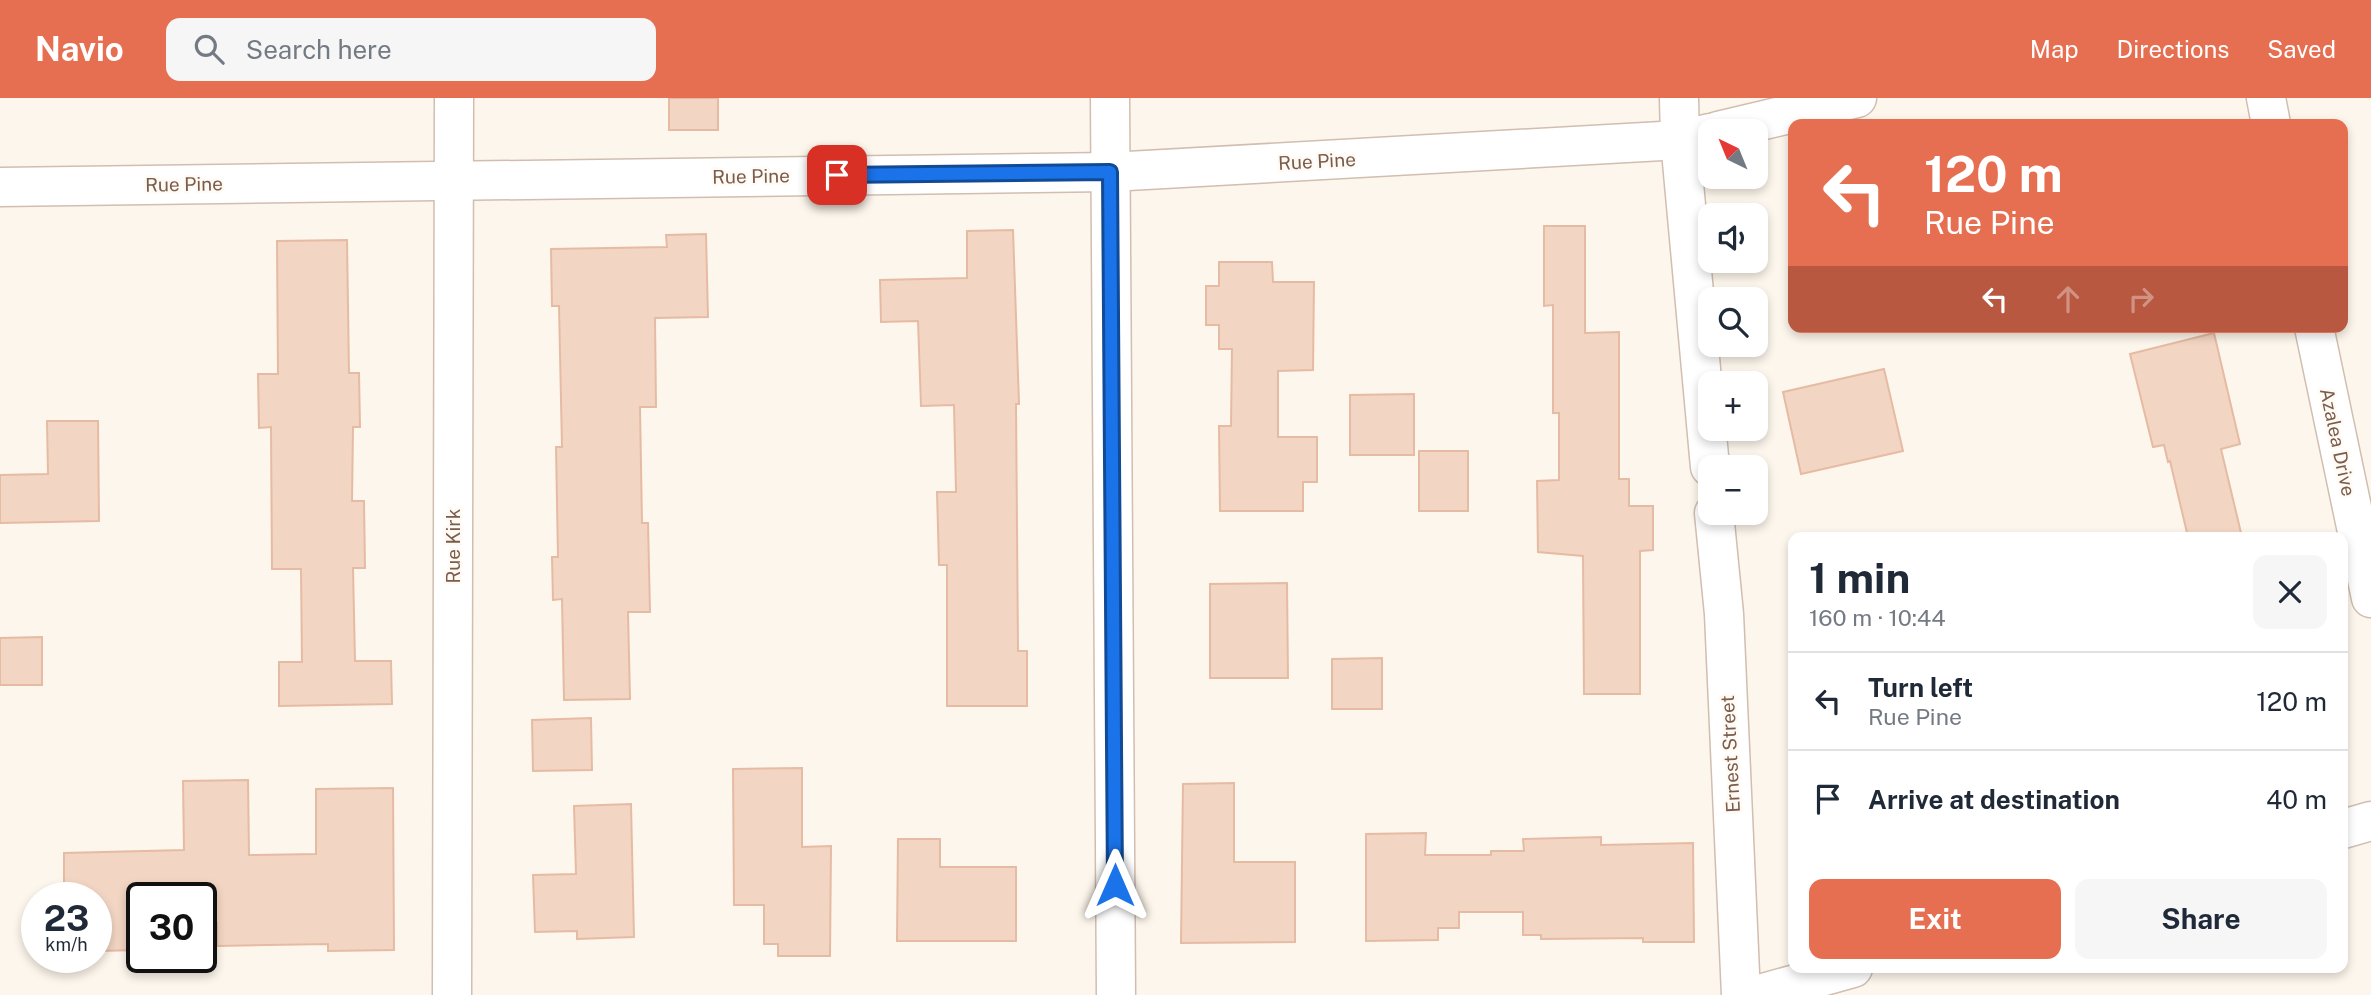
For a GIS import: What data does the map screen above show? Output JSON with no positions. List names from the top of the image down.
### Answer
{
  "streets": {
    "street": [
      "Rue Pine",
      "Azalea Drive",
      "Rue Kirk",
      "Ernest Street"
    ]
  },
  "crossings": [
    ["Rue Pine", "Rue Kirk"]
  ],
  "north": "top left",
  "page": {
    "header": "Navio",
    "search": "Search here",
    "nav": ["Map", "Directions", "Saved"],
    "map_buttons": ["+", "−"],
    "turn": ["120 m", "Rue Pine"],
    "heading": ["1 min", "160 m · 10:44"],
    "list": [
      {
        "name": "Turn left",
        "note": "Rue Pine",
        "value": "120 m"
      },
      {
        "name": "Arrive at destination",
        "value": "40 m"
      }
    ],
    "buttons": ["Exit", "Share"],
    "speed": "23 km/h",
    "limit": "30"
  }
}
